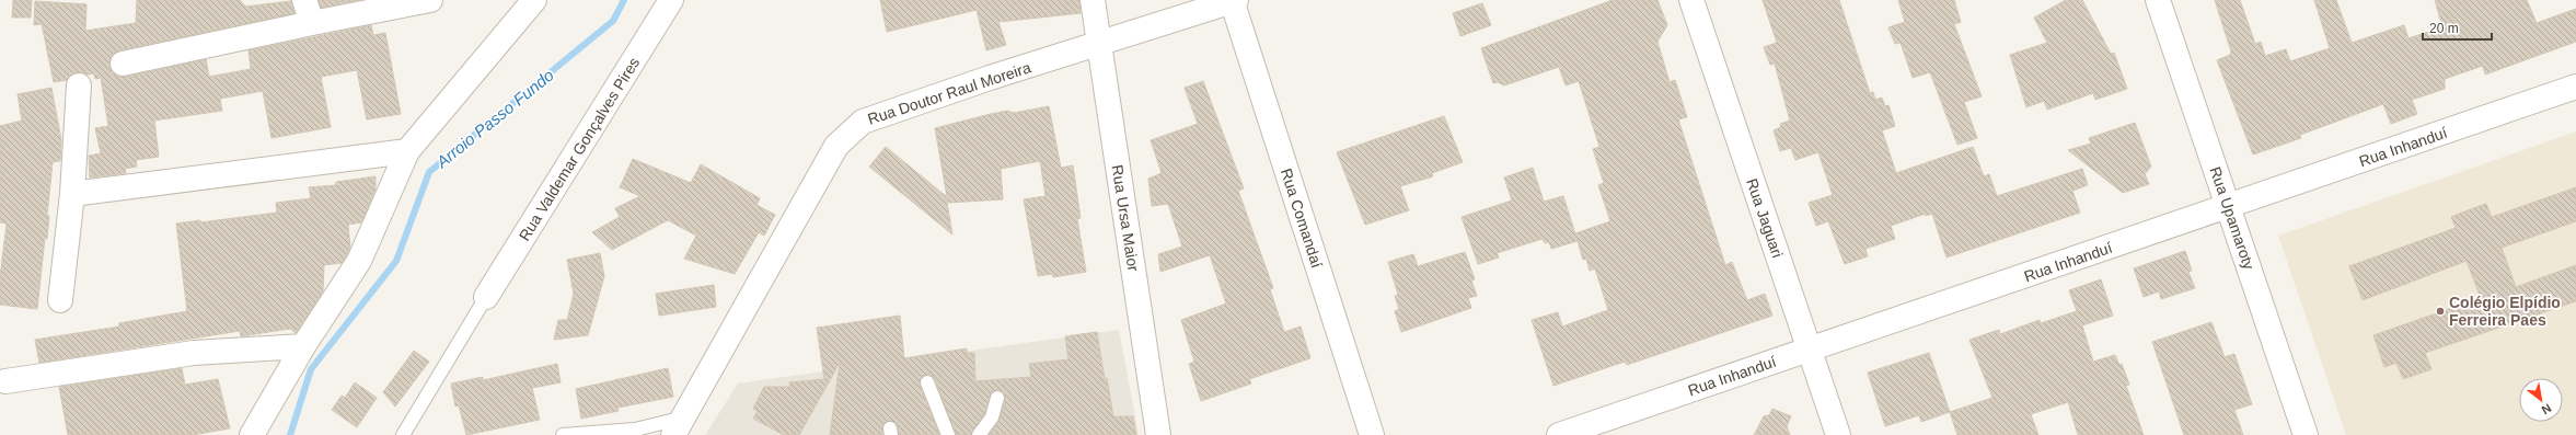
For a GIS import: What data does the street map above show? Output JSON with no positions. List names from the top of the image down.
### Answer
{
  "streets": {
    "street": [
      "Rua Doutor Raul Moreira",
      "Rua Inhanduí",
      "Rua Valdemar Gonçalves Pires",
      "Rua Ursa Maior",
      "Rua Comandaí",
      "Rua Jaguari",
      "Rua Upamaroty"
    ]
  },
  "crossings": [
    ["Rua Doutor Raul Moreira", "Rua Ursa Maior"],
    ["Rua Doutor Raul Moreira", "Rua Comandaí"],
    ["Rua Inhanduí", "Rua Jaguari"],
    ["Rua Inhanduí", "Rua Upamaroty"]
  ],
  "water": ["Arroio Passo Fundo"],
  "places": ["Colégio Elpídio Ferreira Paes"],
  "scale_bar": "20 m",
  "north": "bottom right"
}
